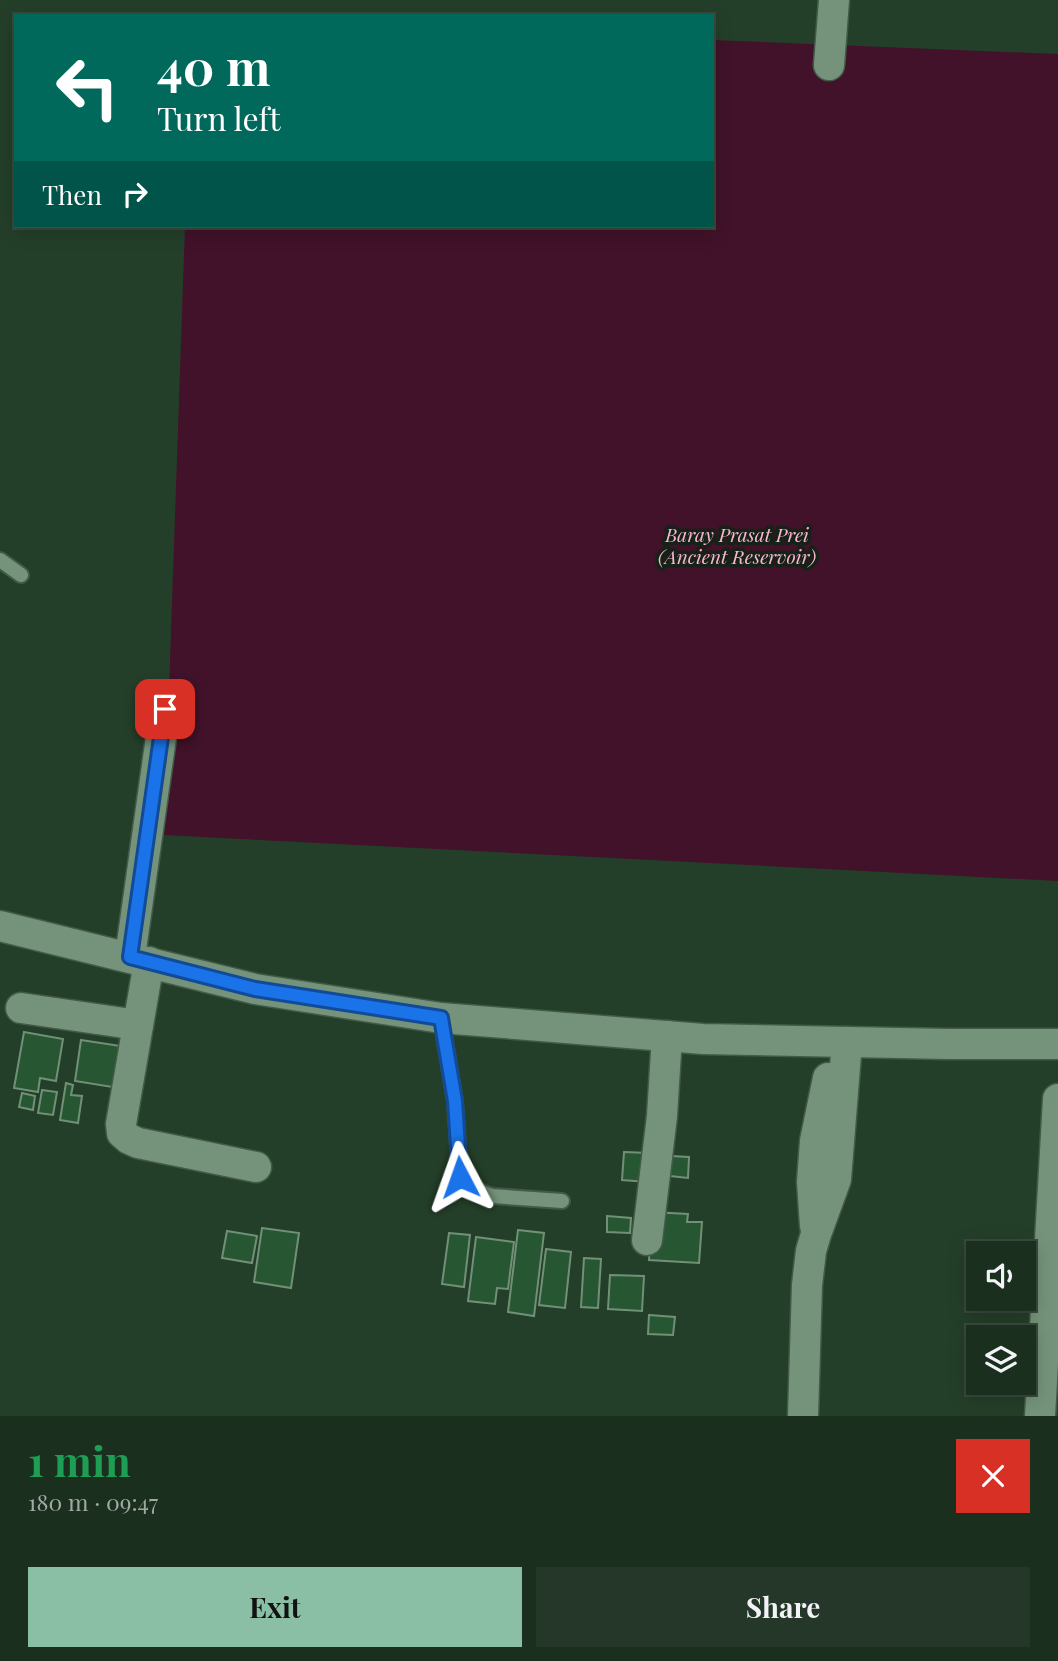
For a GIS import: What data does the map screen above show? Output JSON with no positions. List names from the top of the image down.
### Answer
{
  "water": ["Baray Prasat Prei (Ancient Reservoir)"],
  "page": {
    "turn": ["40 m", "Turn left"],
    "then": "Then",
    "heading": ["1 min", "180 m · 09:47"],
    "buttons": ["Exit", "Share"]
  }
}
